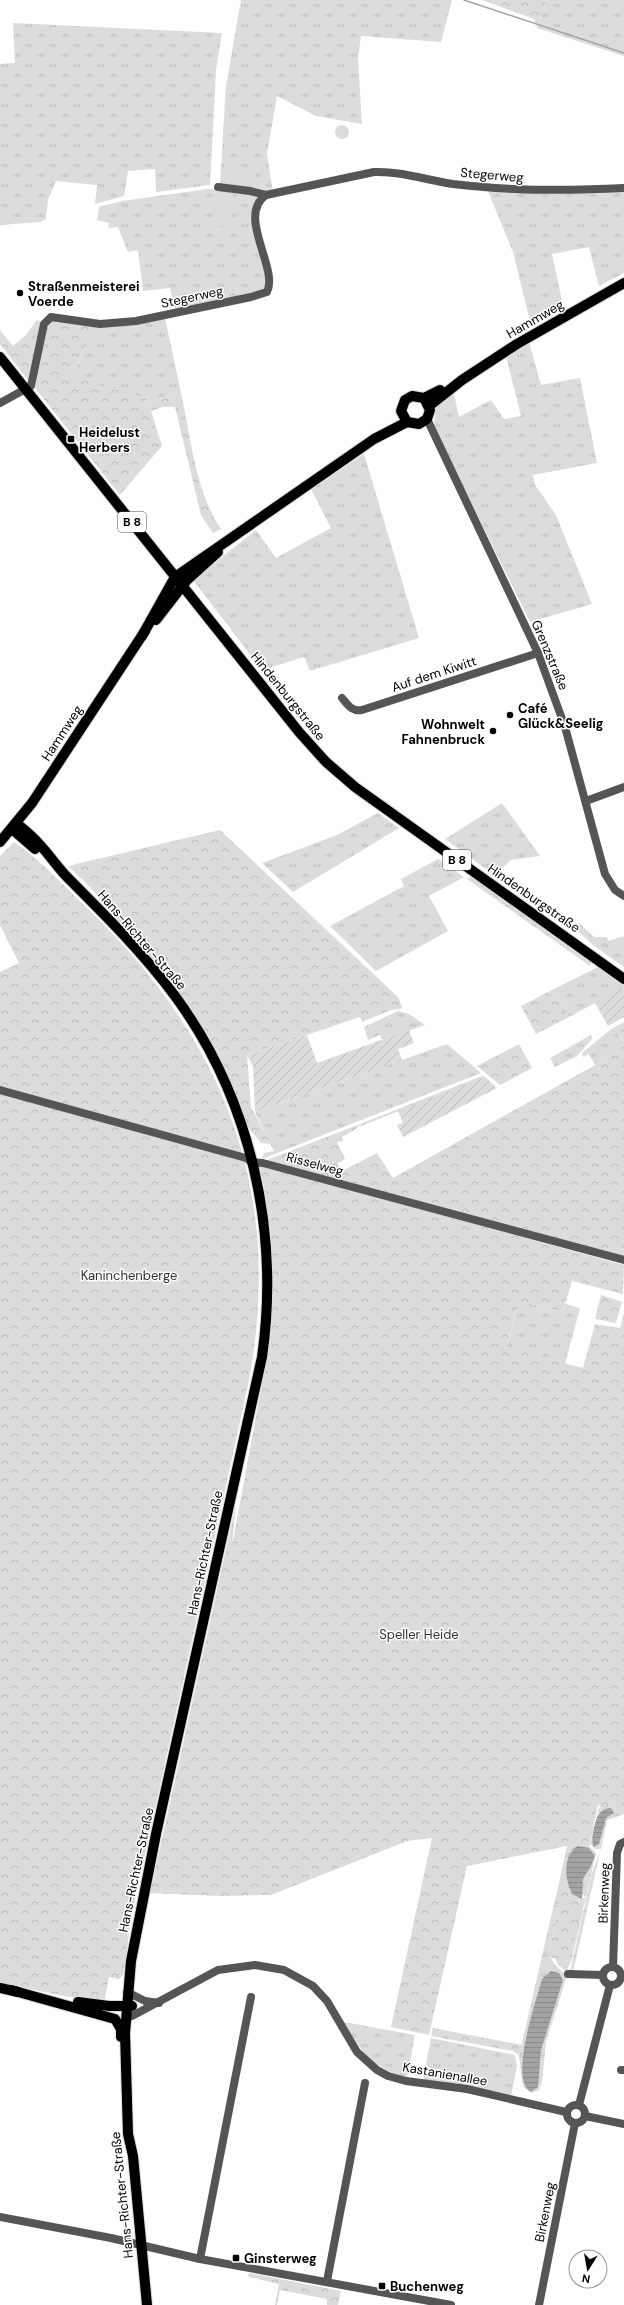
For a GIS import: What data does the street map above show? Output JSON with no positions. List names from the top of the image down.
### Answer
{
  "streets": {
    "main road": [
      "Hammweg",
      "B 8",
      "Hindenburgstraße",
      "Hans-Richter-Straße"
    ],
    "street": [
      "Stegerweg",
      "Grenzstraße",
      "Auf dem Kiwitt",
      "Risselweg",
      "Birkenweg",
      "Kastanienallee"
    ]
  },
  "crossings": [
    ["Stegerweg", "Hindenburgstraße"],
    ["Hammweg", "Grenzstraße"],
    ["Hammweg", "Hindenburgstraße"],
    ["Hammweg", "Hans-Richter-Straße"],
    ["Grenzstraße", "Auf dem Kiwitt"],
    ["Hans-Richter-Straße", "Risselweg"],
    ["Hans-Richter-Straße", "Kastanienallee"],
    ["Birkenweg", "Kastanienallee"]
  ],
  "parks": ["Kaninchenberge", "Speller Heide"],
  "places": {
    "other": ["Straßenmeisterei Voerde", "Café Glück&Seelig", "Wohnwelt Fahnenbruck"],
    "transit": ["Heidelust Herbers", "Ginsterweg", "Buchenweg"]
  },
  "north": "bottom"
}
